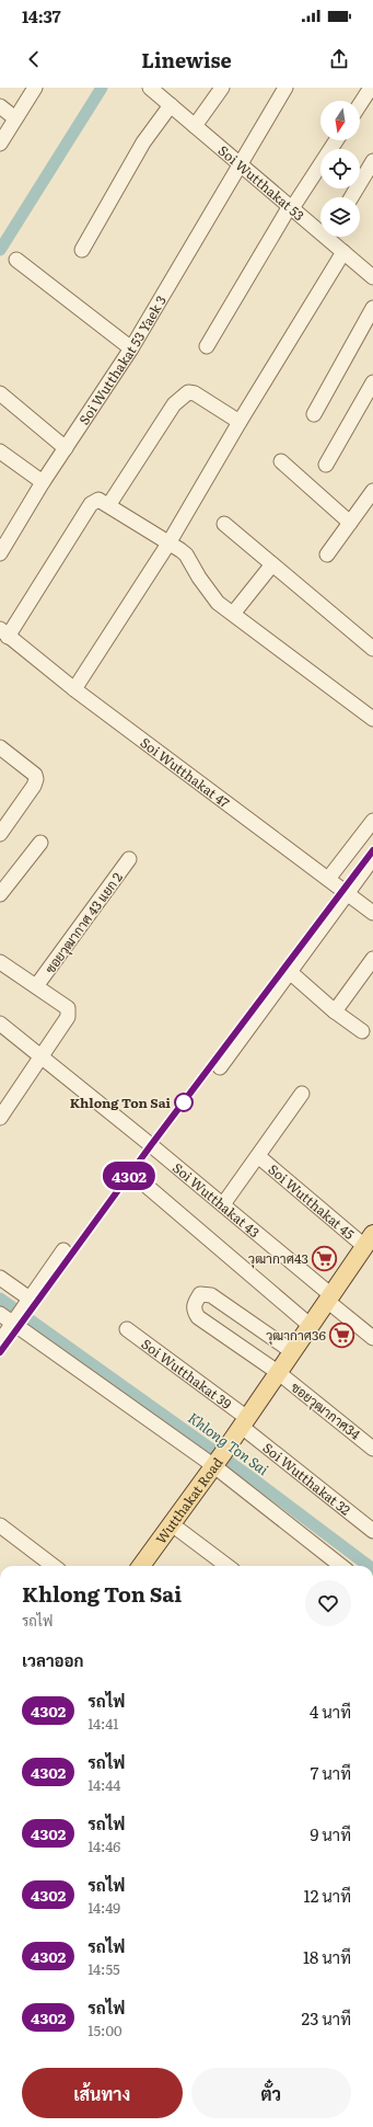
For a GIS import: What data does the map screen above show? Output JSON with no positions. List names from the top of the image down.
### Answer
{
  "streets": {
    "main road": ["Wutthakat Road"],
    "street": [
      "Soi Wutthakat 53",
      "Soi Wutthakat 53 Yaek 3",
      "Soi Wutthakat 47",
      "ซอยวุฒากาศ 43 แยก 2",
      "Soi Wutthakat 43",
      "Soi Wutthakat 45",
      "Soi Wutthakat 39",
      "ซอยวุฒากาศ34",
      "Soi Wutthakat 32"
    ]
  },
  "crossings": [
    ["Soi Wutthakat 53", "Soi Wutthakat 53 Yaek 3"],
    ["Soi Wutthakat 43", "Wutthakat Road"],
    ["Soi Wutthakat 45", "Wutthakat Road"],
    ["Soi Wutthakat 39", "Soi Wutthakat 32"],
    ["Soi Wutthakat 39", "Wutthakat Road"],
    ["ซอยวุฒากาศ34", "Wutthakat Road"],
    ["Soi Wutthakat 32", "Wutthakat Road"]
  ],
  "water": ["Khlong Ton Sai"],
  "places": {
    "other": ["Khlong Ton Sai"],
    "supermarket": ["วุฒากาศ43", "วุฒากาศ36"]
  },
  "north": "bottom",
  "page": {
    "status": "14:37",
    "header": "Linewise",
    "on_map": "4302",
    "heading": [
      ["Khlong Ton Sai", "รถไฟ"],
      "เวลาออก"
    ],
    "list": [
      {
        "mark": "4302",
        "name": "รถไฟ",
        "note": "14:41",
        "value": "4 นาที"
      },
      {
        "mark": "4302",
        "name": "รถไฟ",
        "note": "14:44",
        "value": "7 นาที"
      },
      {
        "mark": "4302",
        "name": "รถไฟ",
        "note": "14:46",
        "value": "9 นาที"
      },
      {
        "mark": "4302",
        "name": "รถไฟ",
        "note": "14:49",
        "value": "12 นาที"
      },
      {
        "mark": "4302",
        "name": "รถไฟ",
        "note": "14:55",
        "value": "18 นาที"
      },
      {
        "mark": "4302",
        "name": "รถไฟ",
        "note": "15:00",
        "value": "23 นาที"
      }
    ],
    "buttons": ["เส้นทาง", "ตั๋ว"]
  }
}
